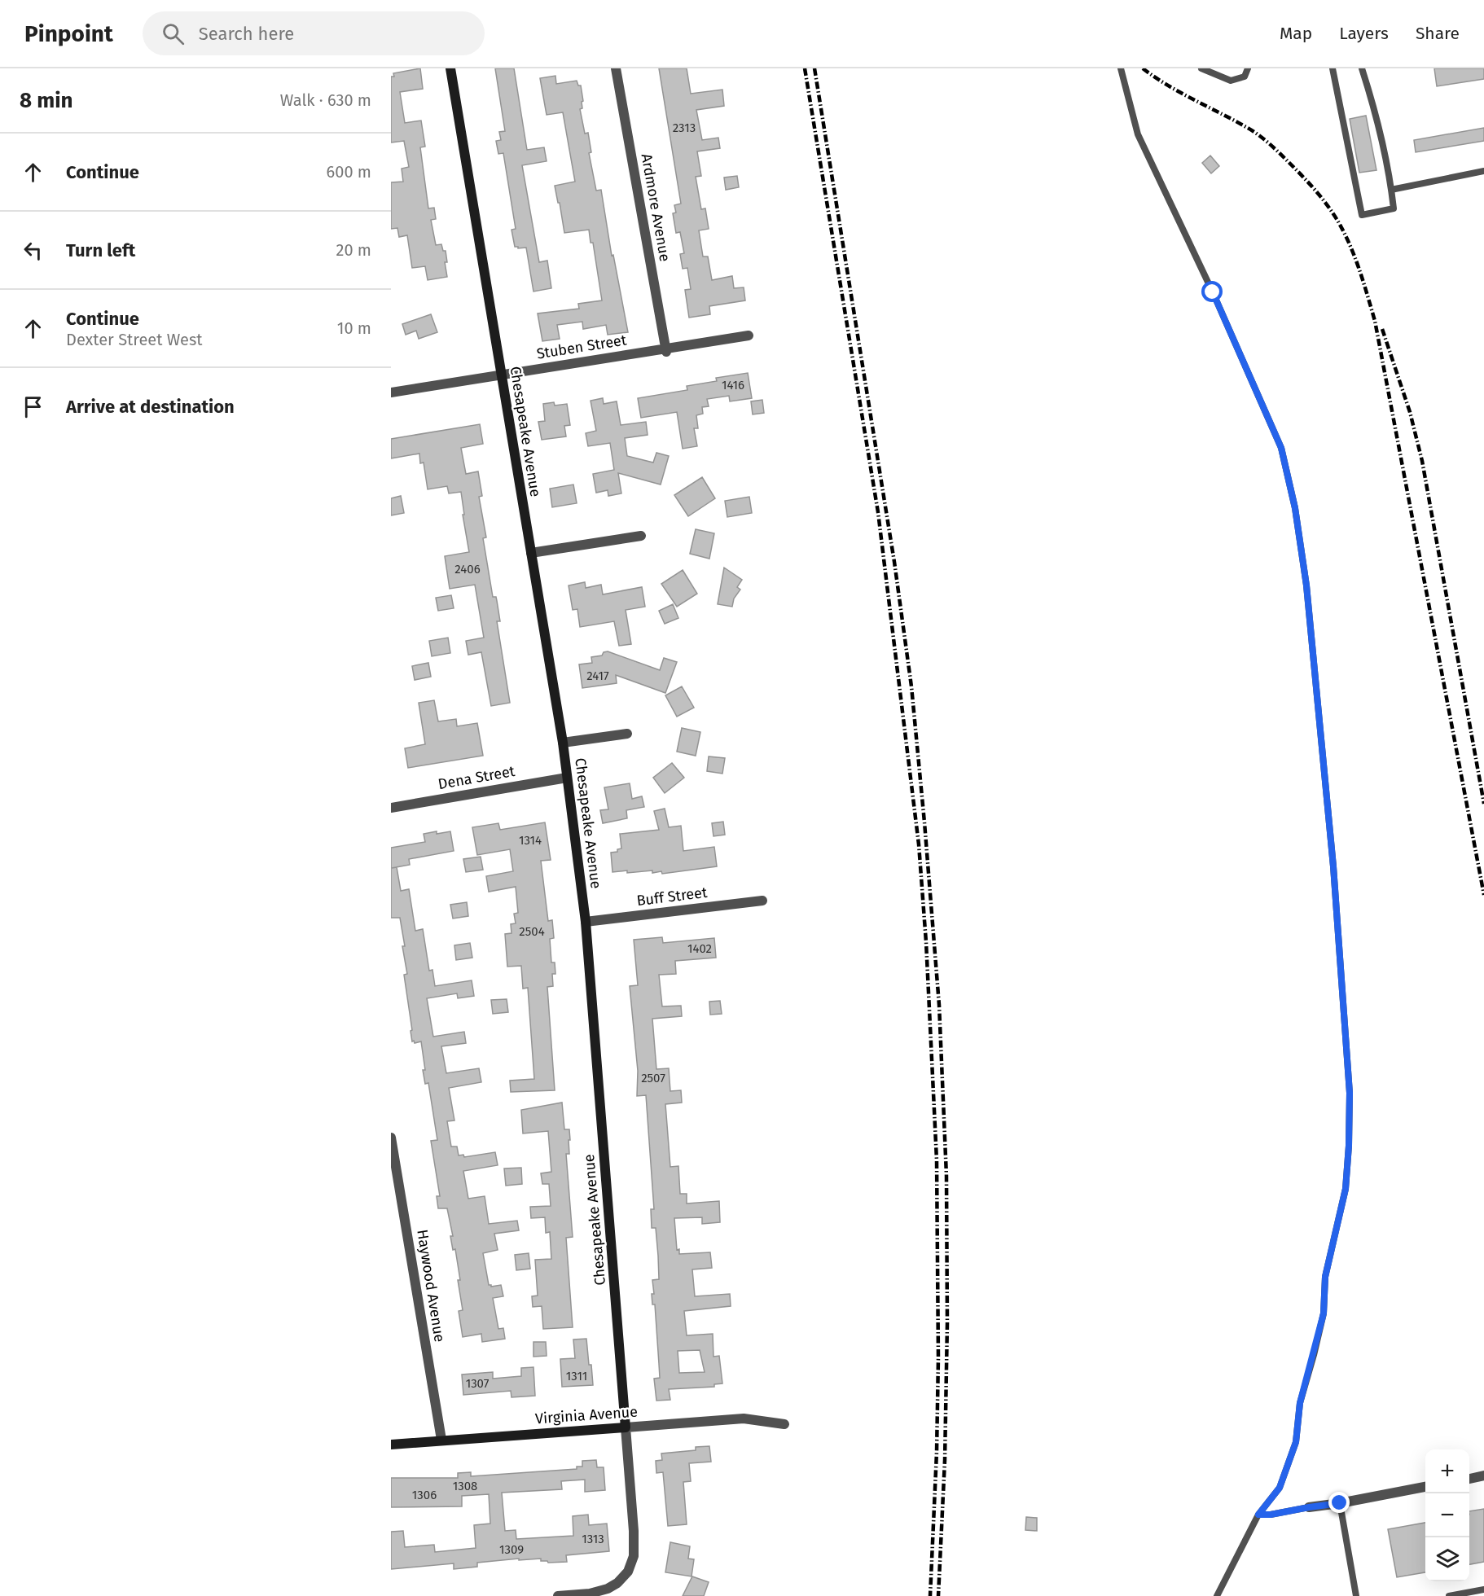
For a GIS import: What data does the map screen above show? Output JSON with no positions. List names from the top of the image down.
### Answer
{
  "streets": {
    "street": [
      "Ardmore Avenue",
      "Stuben Street",
      "Chesapeake Avenue",
      "Dena Street",
      "Buff Street",
      "Haywood Avenue",
      "Virginia Avenue"
    ]
  },
  "crossings": [
    ["Ardmore Avenue", "Stuben Street"],
    ["Stuben Street", "Chesapeake Avenue"],
    ["Chesapeake Avenue", "Dena Street"],
    ["Chesapeake Avenue", "Buff Street"],
    ["Chesapeake Avenue", "Virginia Avenue"],
    ["Haywood Avenue", "Virginia Avenue"]
  ],
  "house_numbers": [
    "2313",
    "1416",
    "2406",
    "2417",
    "1314",
    "2504",
    "1402",
    "2507",
    "1311",
    "1307",
    "1308",
    "1306",
    "1313",
    "1309"
  ],
  "page": {
    "header": "Pinpoint",
    "search": "Search here",
    "nav": ["Map", "Layers", "Share"],
    "heading": ["8 min", "Walk · 630 m"],
    "list": [
      ["Continue", "600 m"],
      ["Turn left", "20 m"],
      ["Continue", "Dexter Street West", "10 m"],
      "Arrive at destination"
    ],
    "map_buttons": ["+", "−"]
  }
}
